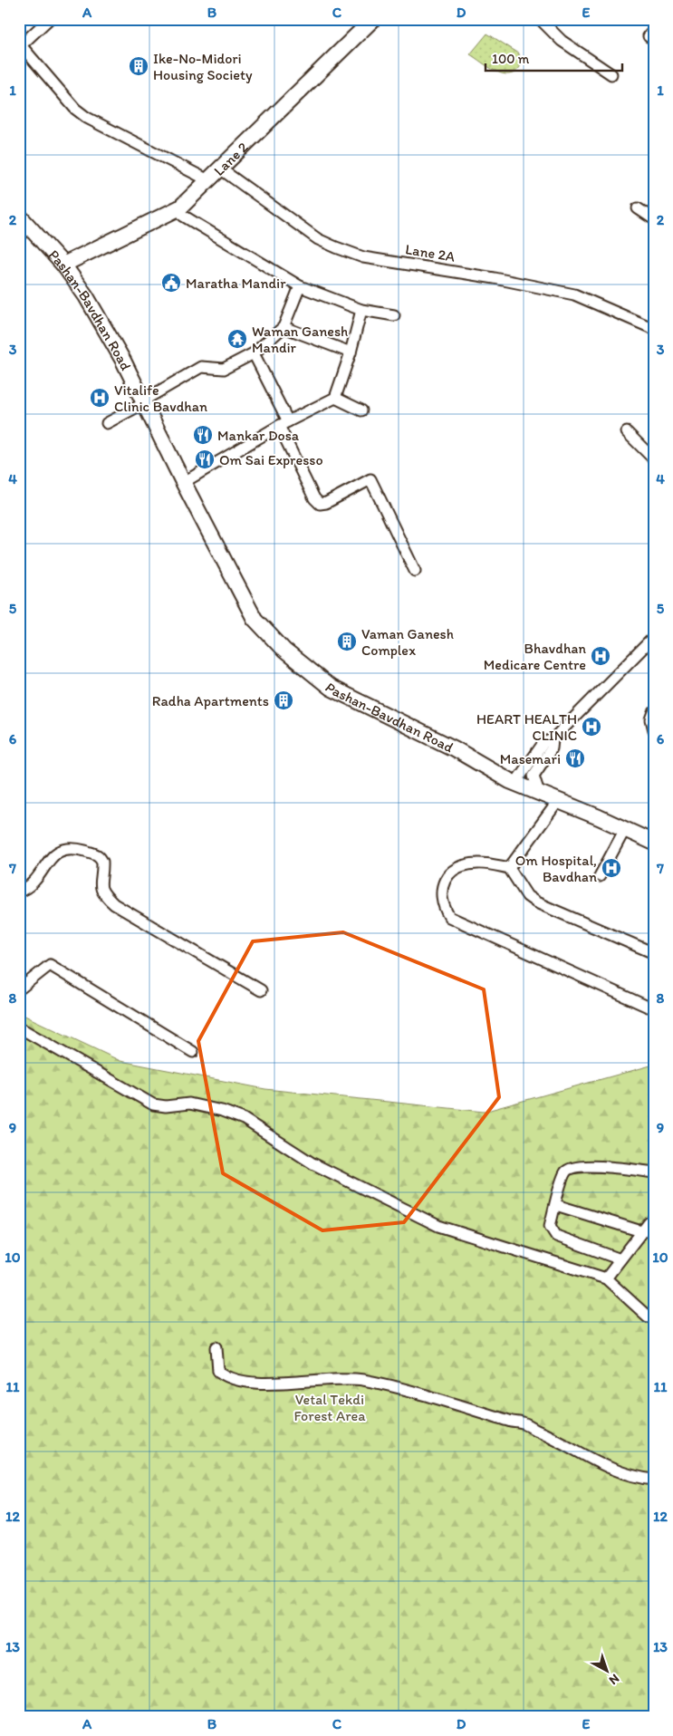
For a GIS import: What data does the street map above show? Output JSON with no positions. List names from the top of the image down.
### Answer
{
  "streets": {
    "main road": ["Lane 2", "Pashan-Bavdhan Road"],
    "street": ["Lane 2A"]
  },
  "crossings": [
    ["Lane 2", "Lane 2A"],
    ["Lane 2", "Pashan-Bavdhan Road"]
  ],
  "parks": ["Vetal Tekdi Forest Area"],
  "places": {
    "building": ["Ike-No-Midori Housing Society", "Vaman Ganesh Complex", "Radha Apartments"],
    "public building": ["Maratha Mandir"],
    "temple": ["Waman Ganesh Mandir"],
    "hospital": [
      "Vitalife Clinic Bavdhan",
      "Bhavdhan Medicare Centre",
      "HEART HEALTH CLINIC",
      "Om Hospital, Bavdhan"
    ],
    "restaurant": ["Mankar Dosa", "Om Sai Expresso", "Masemari"]
  },
  "scale_bar": "100 m",
  "north": "bottom right",
  "grid": {
    "columns": [
      "A",
      "B",
      "C",
      "D",
      "E"
    ],
    "rows": [
      "1",
      "2",
      "3",
      "4",
      "5",
      "6",
      "7",
      "8",
      "9",
      "10",
      "11",
      "12",
      "13"
    ]
  }
}
